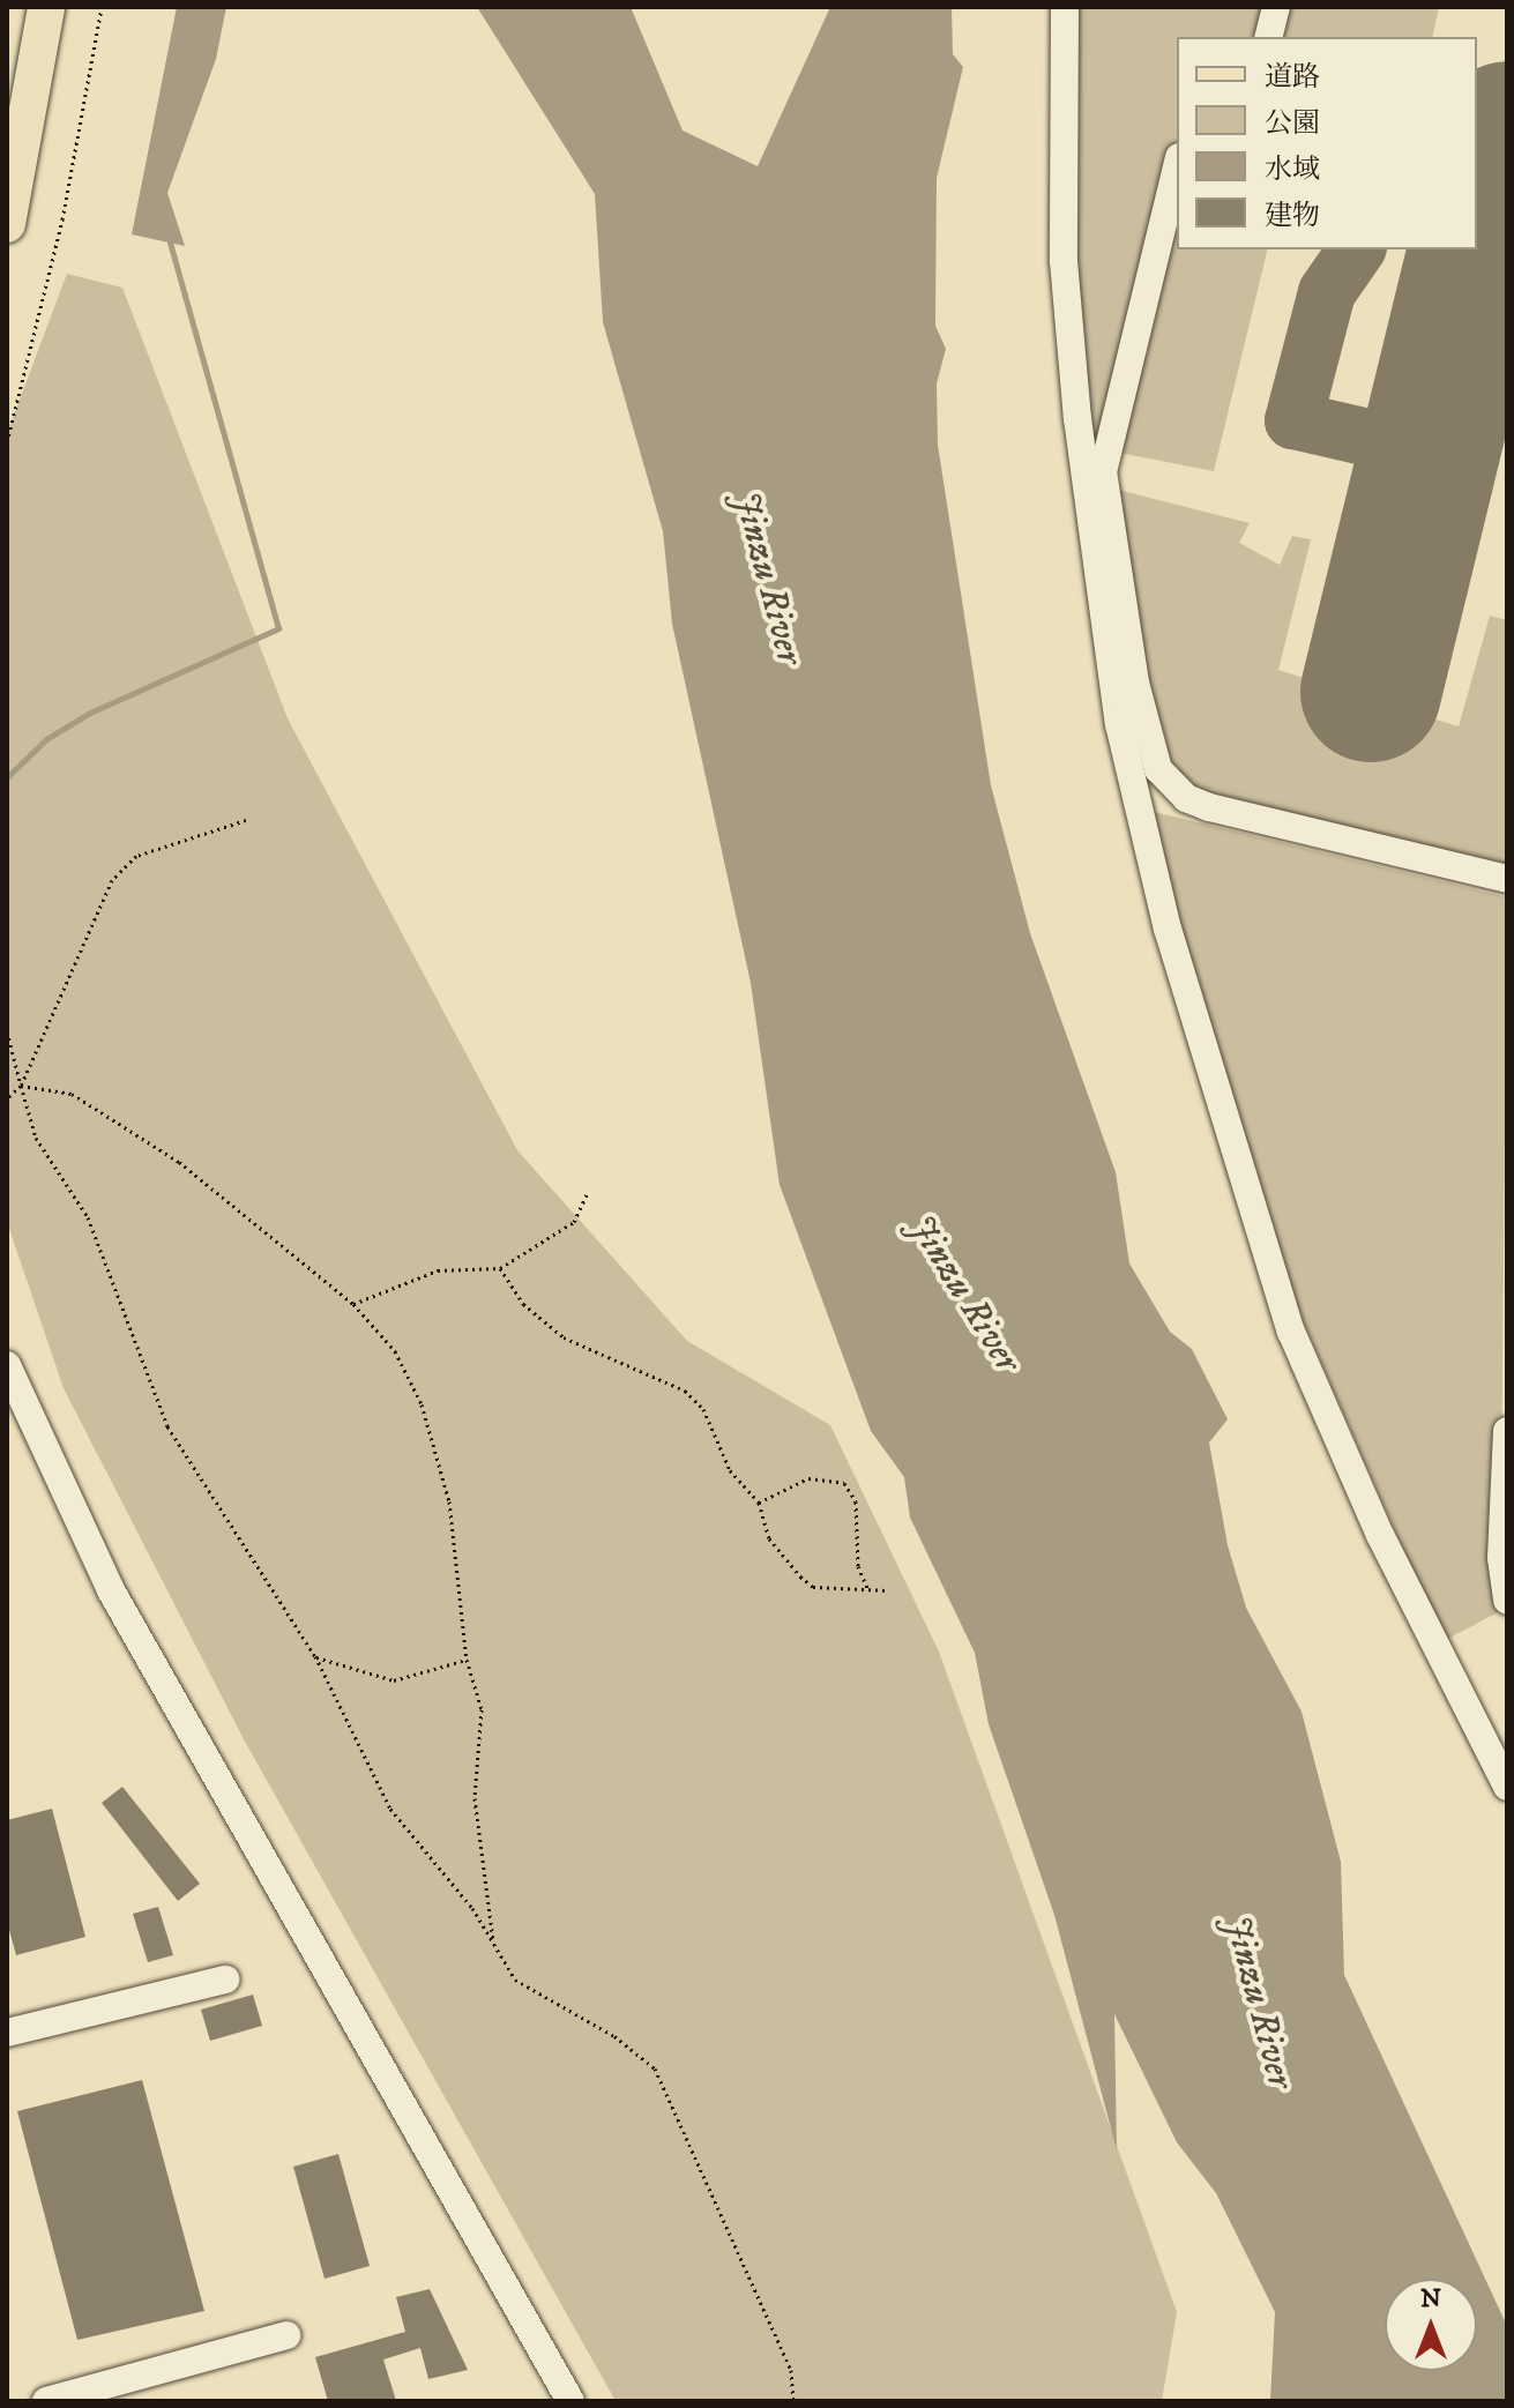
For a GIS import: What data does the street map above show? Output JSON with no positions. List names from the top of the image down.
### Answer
{
  "water": ["Jinzu River"],
  "legend": [
    "道路",
    "公園",
    "水域",
    "建物"
  ],
  "north": "top"
}
